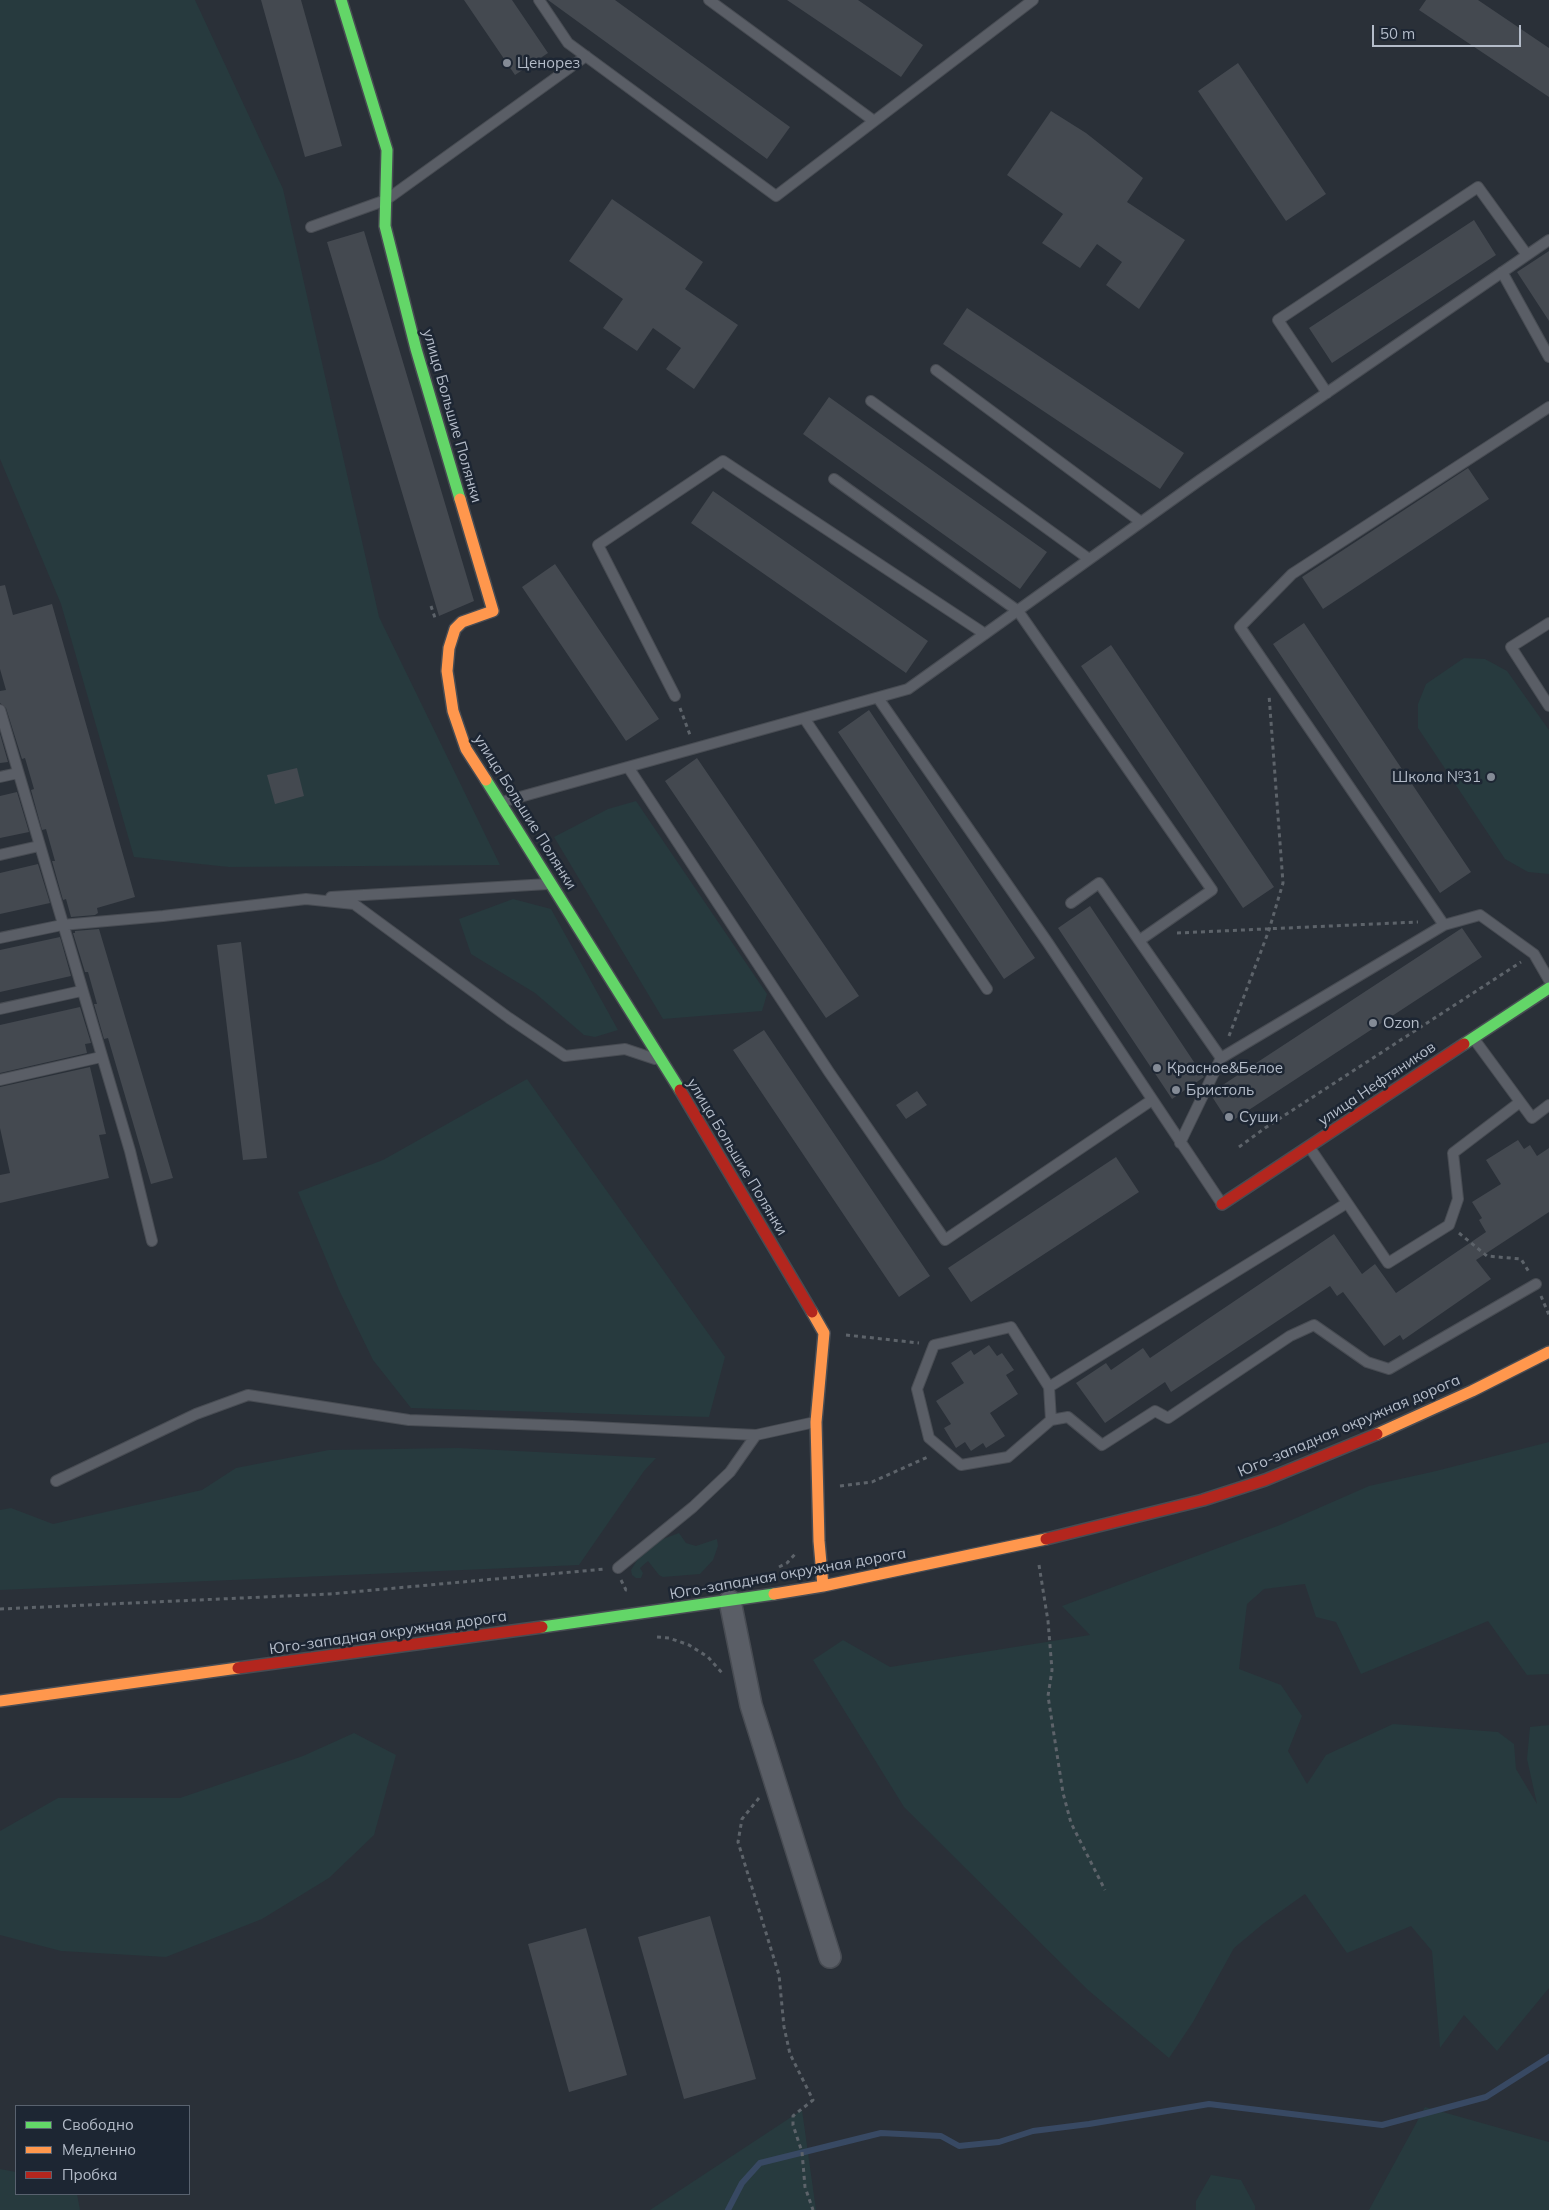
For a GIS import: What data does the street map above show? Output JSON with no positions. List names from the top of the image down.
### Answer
{
  "streets": {
    "main road": ["улица Большие Полянки", "улица Нефтяников", "Юго-западная окружная дорога"]
  },
  "places": [
    "Ценорез",
    "Школа №31",
    "Ozon",
    "Красное&Белое",
    "Бристоль",
    "Суши"
  ],
  "legend": ["Свободно", "Медленно", "Пробка"],
  "scale_bar": "50 m"
}
